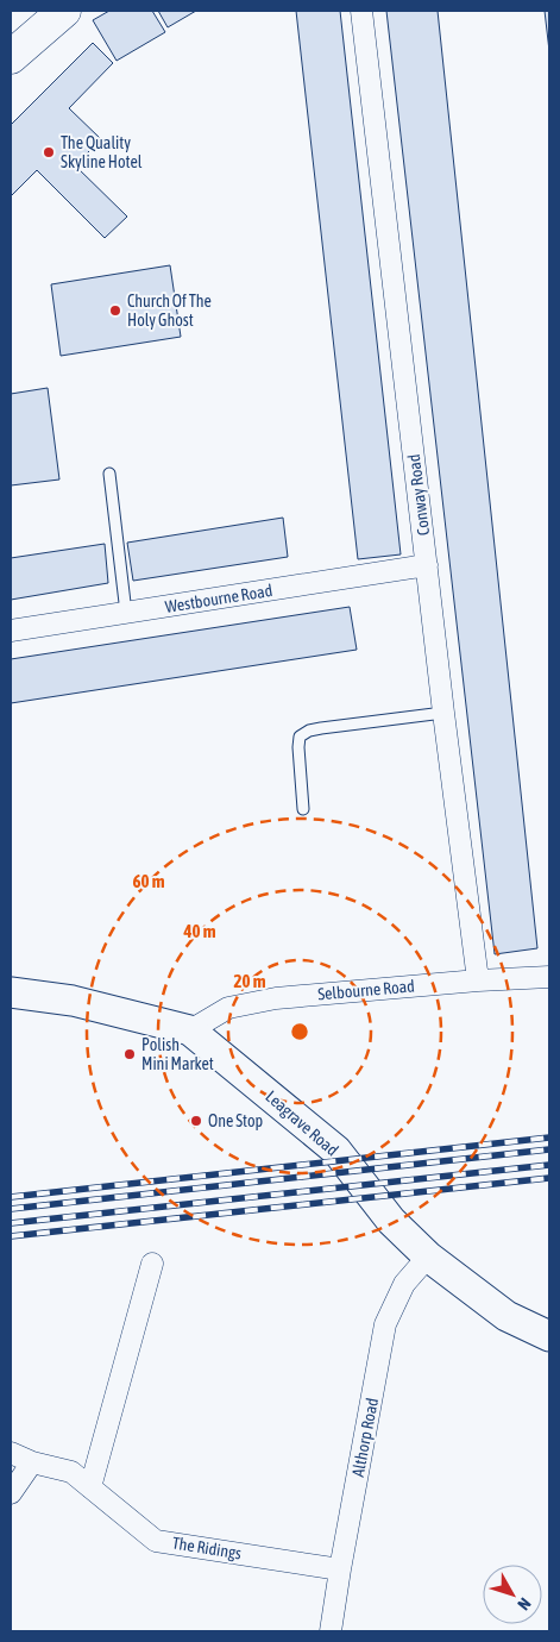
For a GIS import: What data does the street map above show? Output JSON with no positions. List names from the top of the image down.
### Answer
{
  "streets": {
    "main road": ["Leagrave Road"],
    "street": [
      "Conway Road",
      "Westbourne Road",
      "Selbourne Road",
      "Althorp Road",
      "The Ridings"
    ]
  },
  "crossings": [
    ["Conway Road", "Westbourne Road"],
    ["Conway Road", "Selbourne Road"],
    ["Selbourne Road", "Leagrave Road"],
    ["Leagrave Road", "Althorp Road"],
    ["Althorp Road", "The Ridings"]
  ],
  "places": [
    "The Quality Skyline Hotel",
    "Church Of The Holy Ghost",
    "Polish Mini Market",
    "One Stop"
  ],
  "north": "bottom right",
  "rings": ["60 m", "40 m", "20 m"]
}
